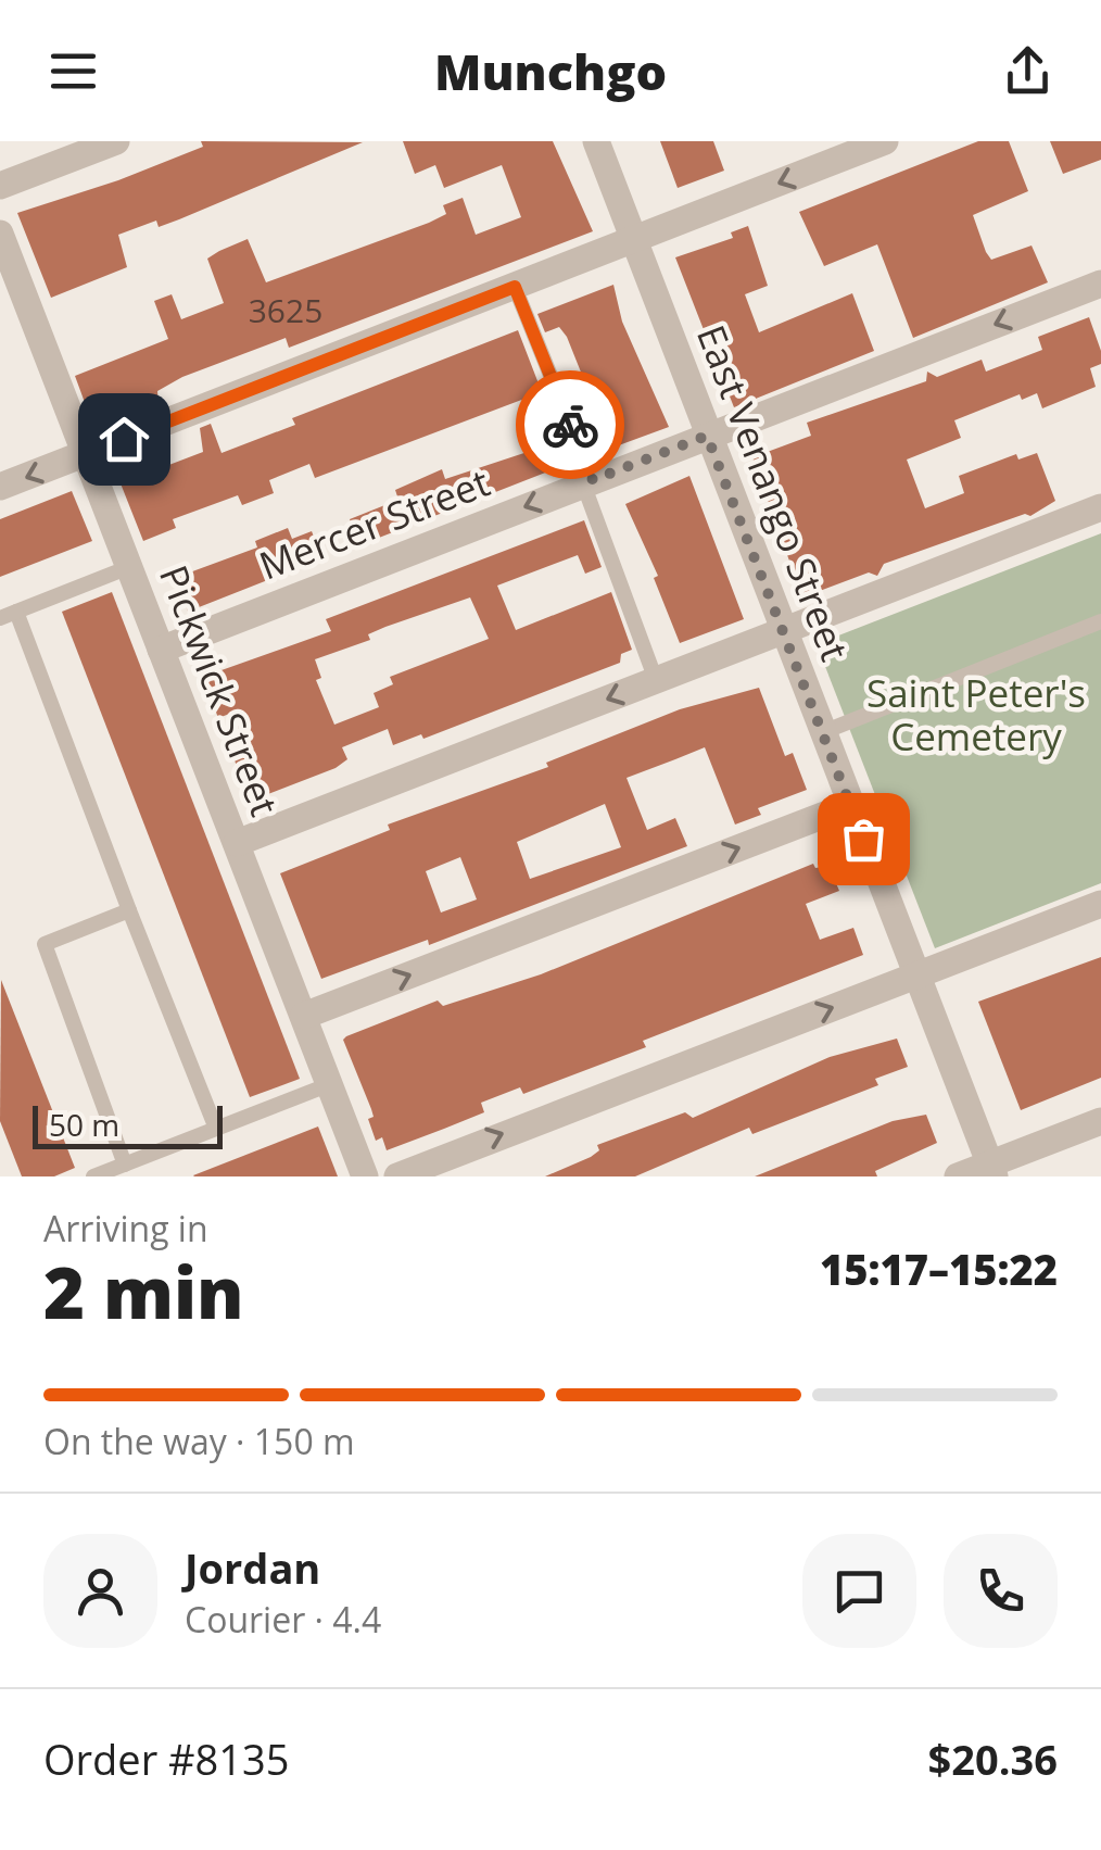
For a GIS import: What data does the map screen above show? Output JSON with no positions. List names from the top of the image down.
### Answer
{
  "streets": {
    "street": ["East Venango Street", "Mercer Street", "Pickwick Street"]
  },
  "crossings": [
    ["East Venango Street", "Mercer Street"],
    ["Mercer Street", "Pickwick Street"]
  ],
  "parks": ["Saint Peter's Cemetery"],
  "house_numbers": ["3625"],
  "scale_bar": "50 m",
  "page": {
    "header": "Munchgo",
    "scale": "50 m",
    "heading": ["2 min", "Arriving in", "15:17–15:22"],
    "panel": [
      "Jordan",
      "Courier · 4.4",
      "Order #8135",
      "$20.36"
    ],
    "bar": "On the way · 150 m"
  }
}
